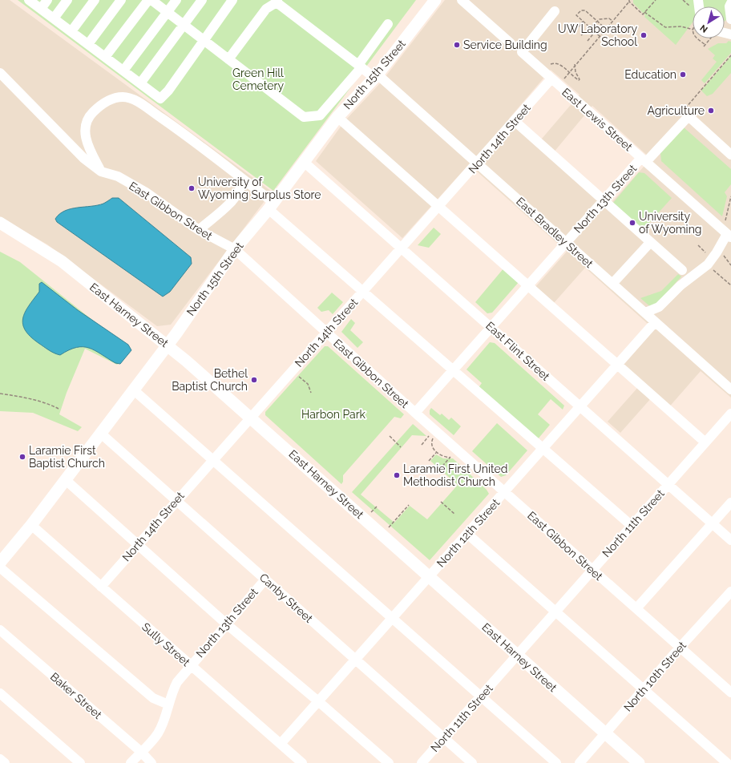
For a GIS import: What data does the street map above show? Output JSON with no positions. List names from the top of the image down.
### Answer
{
  "streets": {
    "main road": ["North 15th Street", "East Harney Street"],
    "street": [
      "East Lewis Street",
      "North 14th Street",
      "North 13th Street",
      "East Gibbon Street",
      "East Bradley Street",
      "East Flint Street",
      "North 11th Street",
      "North 12th Street",
      "Canby Street",
      "Sully Street",
      "North 10th Street",
      "Baker Street"
    ]
  },
  "crossings": [
    ["North 15th Street", "East Gibbon Street"],
    ["North 15th Street", "East Bradley Street"],
    ["North 15th Street", "East Harney Street"],
    ["North 15th Street", "East Flint Street"],
    ["North 15th Street", "Canby Street"],
    ["North 15th Street", "Sully Street"],
    ["East Lewis Street", "North 14th Street"],
    ["East Lewis Street", "North 13th Street"],
    ["North 14th Street", "East Gibbon Street"],
    ["North 14th Street", "East Bradley Street"],
    ["North 14th Street", "East Harney Street"],
    ["North 14th Street", "East Flint Street"],
    ["North 14th Street", "Canby Street"],
    ["North 14th Street", "Sully Street"],
    ["North 13th Street", "East Gibbon Street"],
    ["North 13th Street", "East Bradley Street"],
    ["North 13th Street", "East Flint Street"],
    ["North 13th Street", "Canby Street"],
    ["North 13th Street", "Sully Street"],
    ["North 13th Street", "Baker Street"],
    ["East Gibbon Street", "North 11th Street"],
    ["East Gibbon Street", "North 12th Street"],
    ["East Gibbon Street", "North 10th Street"],
    ["East Bradley Street", "North 12th Street"],
    ["East Harney Street", "North 11th Street"],
    ["East Harney Street", "North 12th Street"],
    ["East Harney Street", "North 10th Street"],
    ["East Flint Street", "North 11th Street"],
    ["East Flint Street", "North 12th Street"],
    ["North 11th Street", "Canby Street"],
    ["North 12th Street", "Canby Street"],
    ["North 12th Street", "Sully Street"]
  ],
  "parks": ["Green Hill Cemetery", "Harbon Park"],
  "places": [
    "UW Laboratory School",
    "Service Building",
    "Education",
    "Agriculture",
    "University of Wyoming Surplus Store",
    "University of Wyoming",
    "Bethel Baptist Church",
    "Laramie First Baptist Church",
    "Laramie First United Methodist Church"
  ],
  "north": "bottom left"
}
